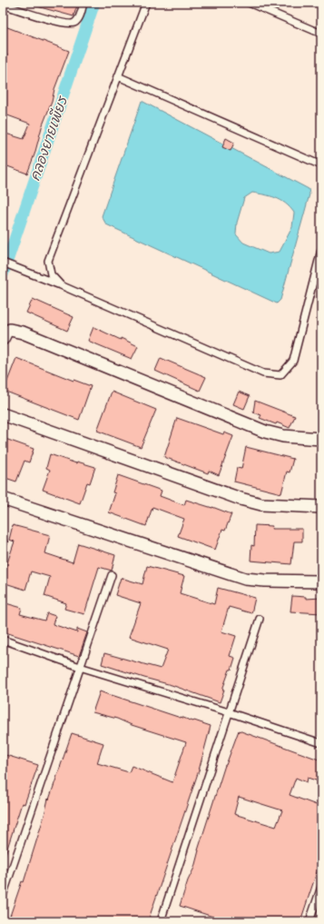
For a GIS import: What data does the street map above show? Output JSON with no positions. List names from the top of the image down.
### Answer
{
  "water": ["คลองยายเพียร"]
}
